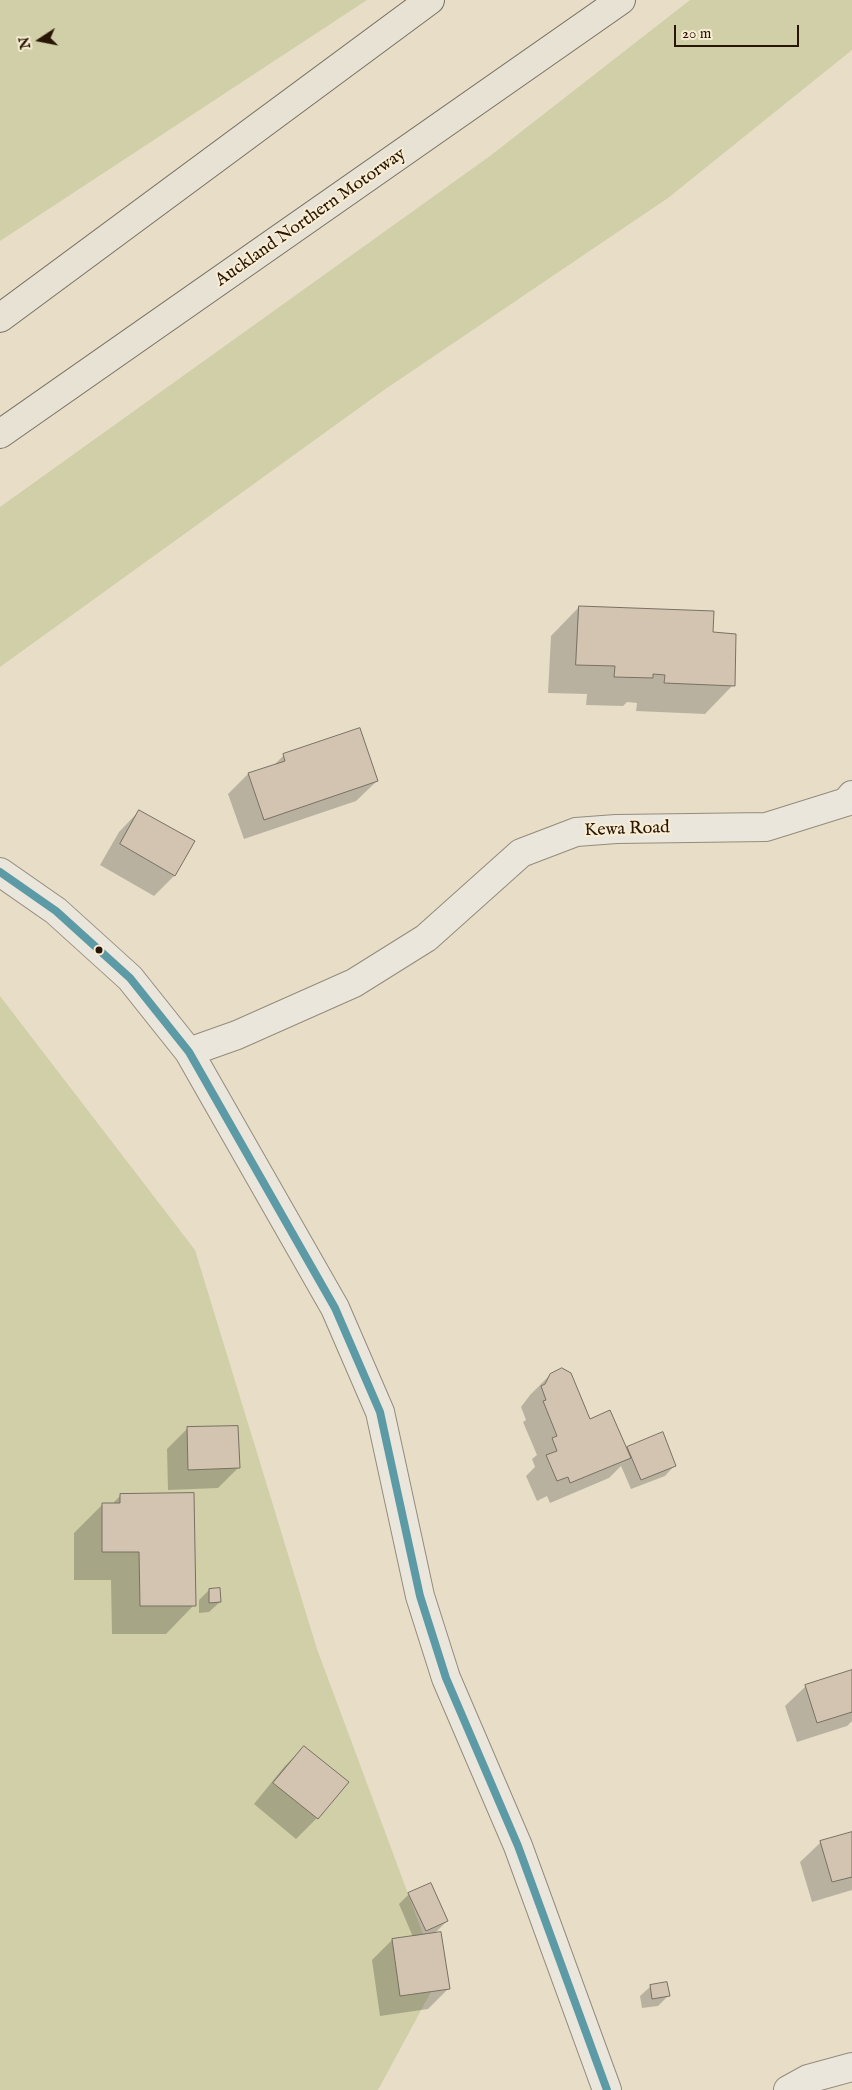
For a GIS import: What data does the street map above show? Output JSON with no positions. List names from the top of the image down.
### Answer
{
  "streets": {
    "highway": ["Auckland Northern Motorway"],
    "street": ["Kewa Road"]
  },
  "scale_bar": "20 m",
  "north": "left"
}
